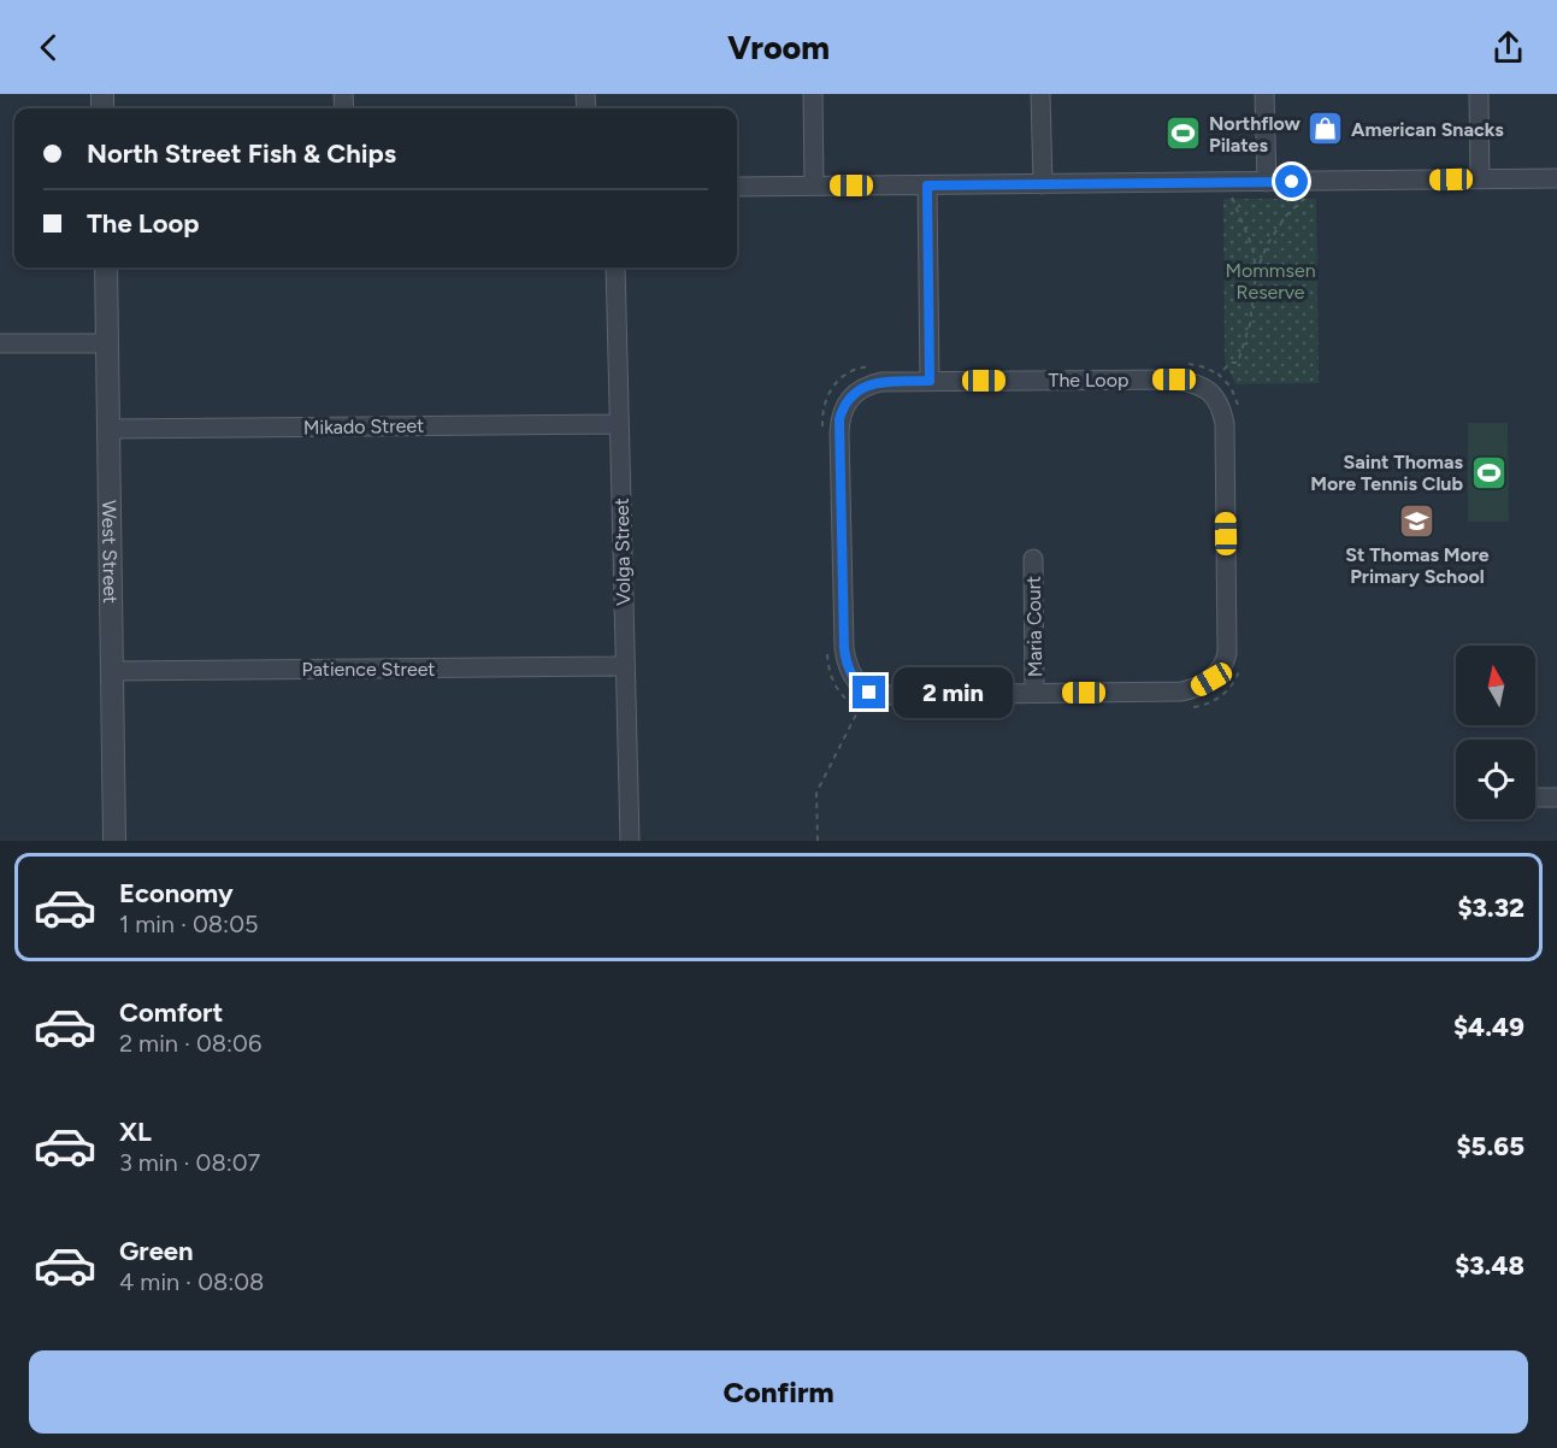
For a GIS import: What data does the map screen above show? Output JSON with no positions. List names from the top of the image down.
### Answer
{
  "streets": {
    "street": [
      "The Loop",
      "Mikado Street",
      "West Street",
      "Volga Street",
      "Maria Court",
      "Patience Street"
    ]
  },
  "crossings": [
    ["The Loop", "Maria Court"],
    ["Mikado Street", "West Street"],
    ["Mikado Street", "Volga Street"],
    ["West Street", "Patience Street"],
    ["Volga Street", "Patience Street"]
  ],
  "parks": ["Mommsen Reserve"],
  "places": {
    "shop": ["American Snacks"],
    "sports": ["Northflow Pilates", "Saint Thomas More Tennis Club"],
    "school or university": ["St Thomas More Primary School"]
  },
  "north": "top",
  "page": {
    "header": "Vroom",
    "banner": ["North Street Fish & Chips", "The Loop"],
    "bubble": "2 min",
    "list": [
      {
        "name": "Economy",
        "note": "1 min · 08:05",
        "value": "$3.32"
      },
      {
        "name": "Comfort",
        "note": "2 min · 08:06",
        "value": "$4.49"
      },
      {
        "name": "XL",
        "note": "3 min · 08:07",
        "value": "$5.65"
      },
      {
        "name": "Green",
        "note": "4 min · 08:08",
        "value": "$3.48"
      }
    ],
    "buttons": "Confirm"
  }
}
